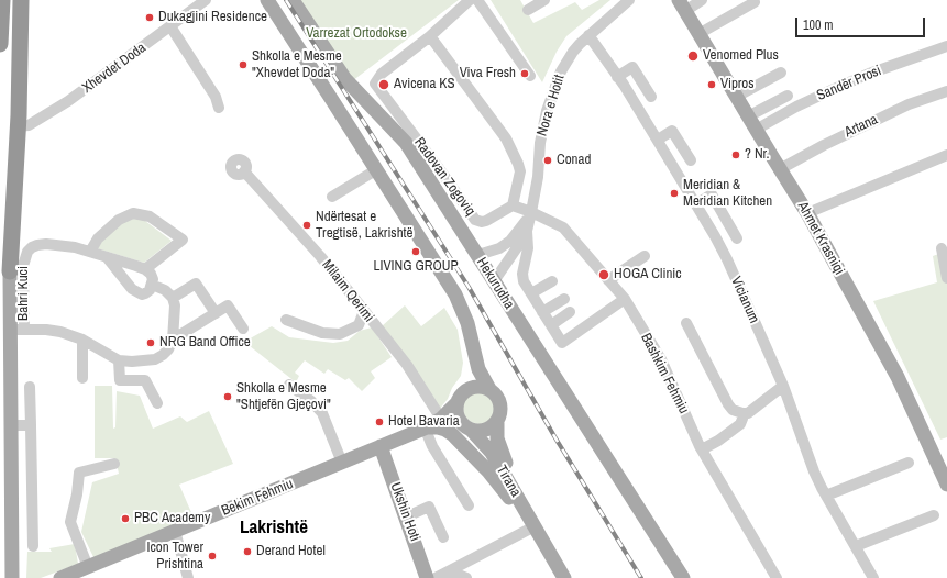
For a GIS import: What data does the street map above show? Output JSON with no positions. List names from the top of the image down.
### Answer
{
  "streets": {
    "main road": [
      "Ahmet Krasniqi",
      "Hekurudha",
      "Tirana",
      "Bekim Fehmiu",
      "Ukshin Hoti"
    ],
    "street": [
      "Xhevdet Doda",
      "Sandër Prosi",
      "Nora e Hotit",
      "Artana",
      "Radovan Zogoviq",
      "Milaim Qerimi",
      "Bahri Kuci",
      "Vicianum",
      "Bashkim Fehmiu"
    ]
  },
  "crossings": [
    ["Sandër Prosi", "Ahmet Krasniqi"],
    ["Nora e Hotit", "Hekurudha"],
    ["Nora e Hotit", "Vicianum"],
    ["Nora e Hotit", "Bashkim Fehmiu"],
    ["Artana", "Ahmet Krasniqi"],
    ["Radovan Zogoviq", "Bashkim Fehmiu"],
    ["Milaim Qerimi", "Bekim Fehmiu"],
    ["Tirana", "Bekim Fehmiu"],
    ["Bekim Fehmiu", "Ukshin Hoti"]
  ],
  "districts": ["Lakrishtë"],
  "parks": ["Varrezat Ortodokse"],
  "places": [
    "Dukagjini Residence",
    "Venomed Plus",
    "Shkolla e Mesme \"Xhevdet Doda\"",
    "Viva Fresh",
    "Avicena KS",
    "Vipros",
    "? Nr.",
    "Conad",
    "Meridian & Meridian Kitchen",
    "Ndërtesat e Tregtisë, Lakrishtë",
    "LIVING GROUP",
    "HOGA Clinic",
    "NRG Band Office",
    "Shkolla e Mesme \"Shtjefën Gjeçovi\"",
    "Hotel Bavaria",
    "PBC Academy",
    "Derand Hotel",
    "Icon Tower Prishtina"
  ],
  "scale_bar": "100 m"
}
